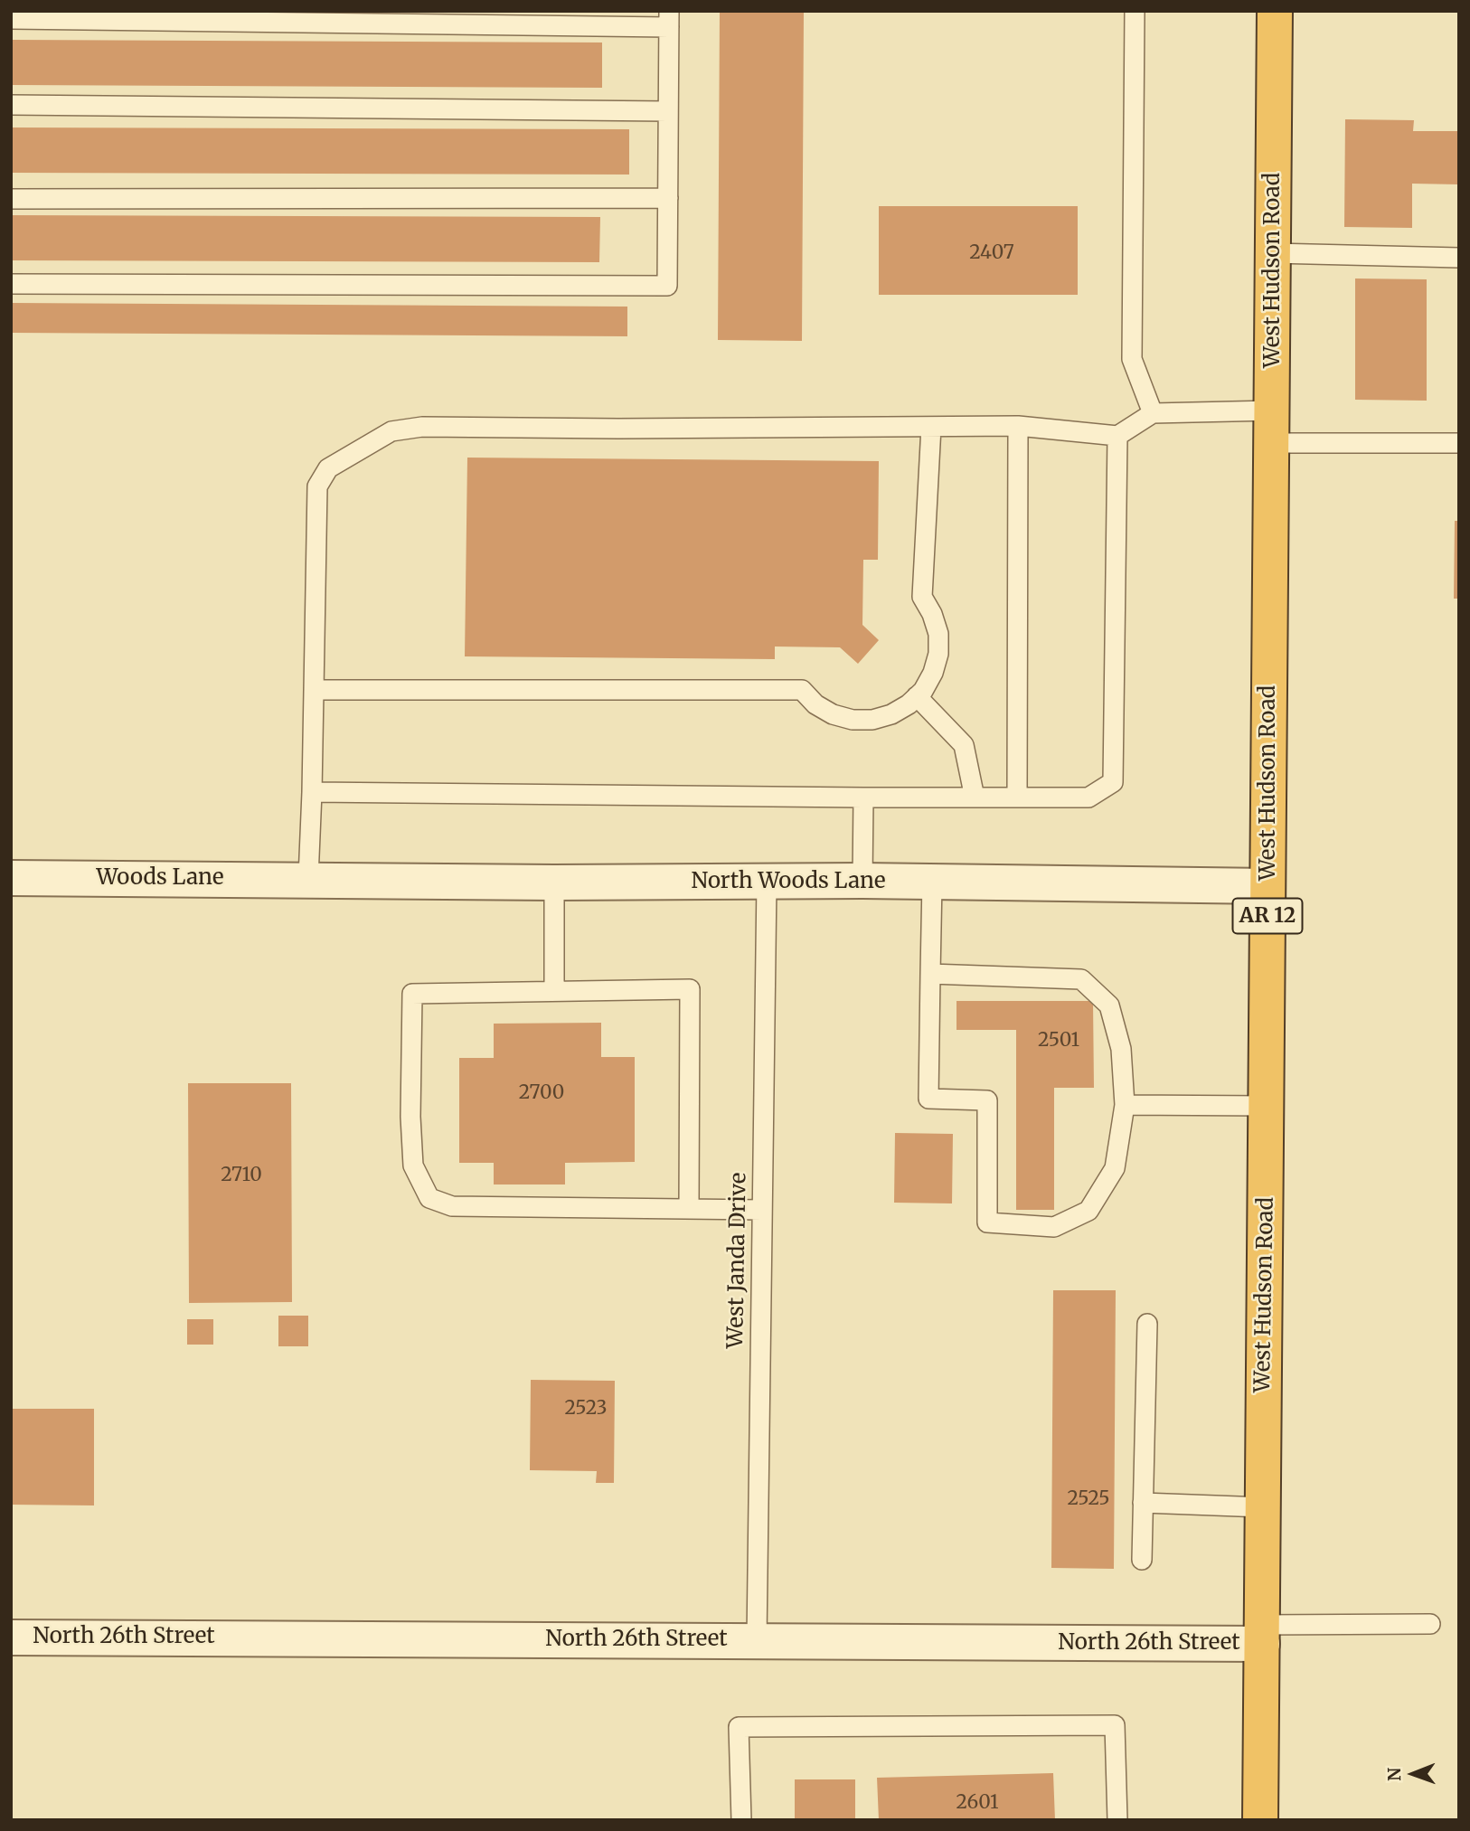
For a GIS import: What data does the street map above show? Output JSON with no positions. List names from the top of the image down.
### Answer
{
  "streets": {
    "highway": ["West Hudson Road", "AR 12"],
    "street": ["Woods Lane", "North Woods Lane", "North 26th Street"],
    "lane": ["West Janda Drive"]
  },
  "crossings": [
    ["West Hudson Road", "North Woods Lane"],
    ["West Hudson Road", "North 26th Street"],
    ["Woods Lane", "North Woods Lane"],
    ["North Woods Lane", "West Janda Drive"],
    ["West Janda Drive", "North 26th Street"]
  ],
  "house_numbers": [
    "2407",
    "2501",
    "2700",
    "2710",
    "2523",
    "2525",
    "2601"
  ],
  "north": "left"
}
